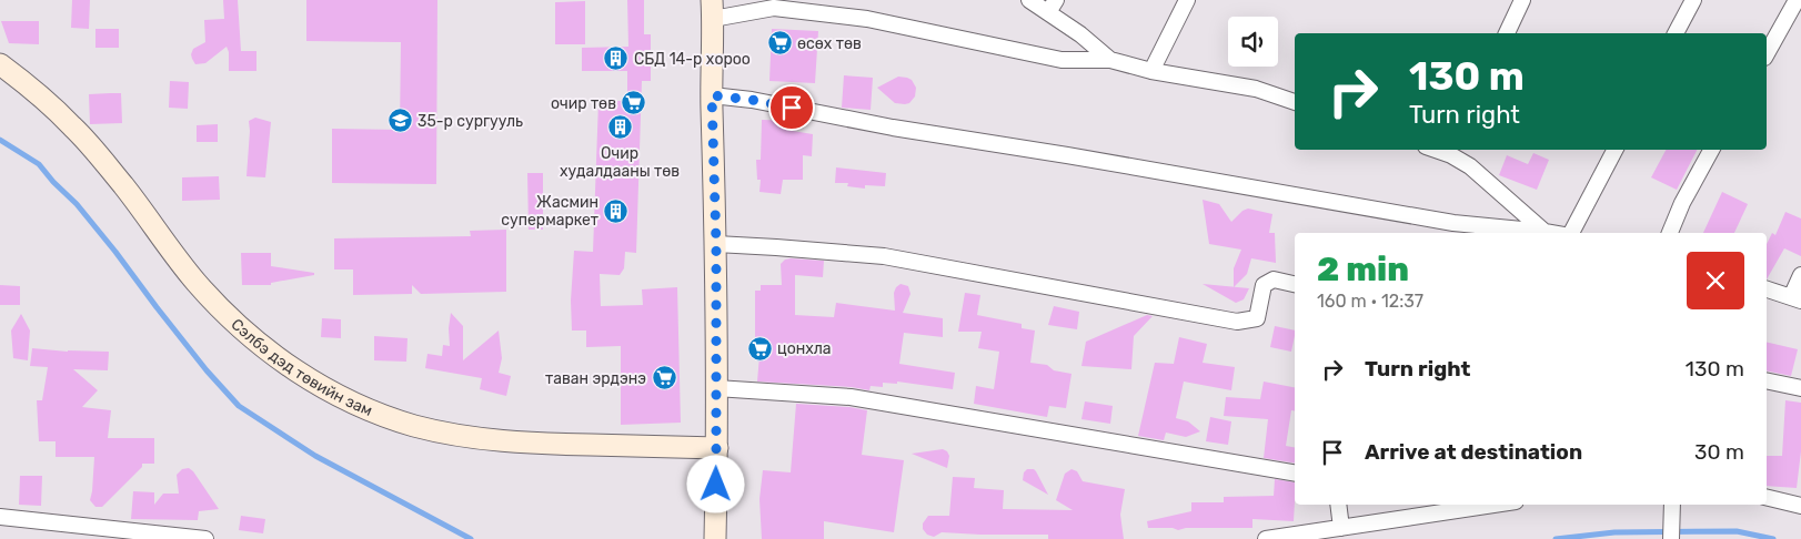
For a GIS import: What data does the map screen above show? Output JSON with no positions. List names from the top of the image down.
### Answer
{
  "streets": {
    "street": ["Сэлбэ дэд төвийн зам"]
  },
  "places": {
    "supermarket": [
      "өсөх төв",
      "очир төв",
      "цонхла",
      "таван эрдэнэ"
    ],
    "building": ["СБД 14-р хороо", "Очир худалдааны төв", "Жасмин супермаркет"],
    "school or university": ["35-р сургууль"]
  },
  "page": {
    "turn": ["130 m", "Turn right"],
    "heading": ["2 min", "160 m · 12:37"],
    "list": [
      {
        "name": "Turn right",
        "value": "130 m"
      },
      {
        "name": "Arrive at destination",
        "value": "30 m"
      }
    ]
  }
}
